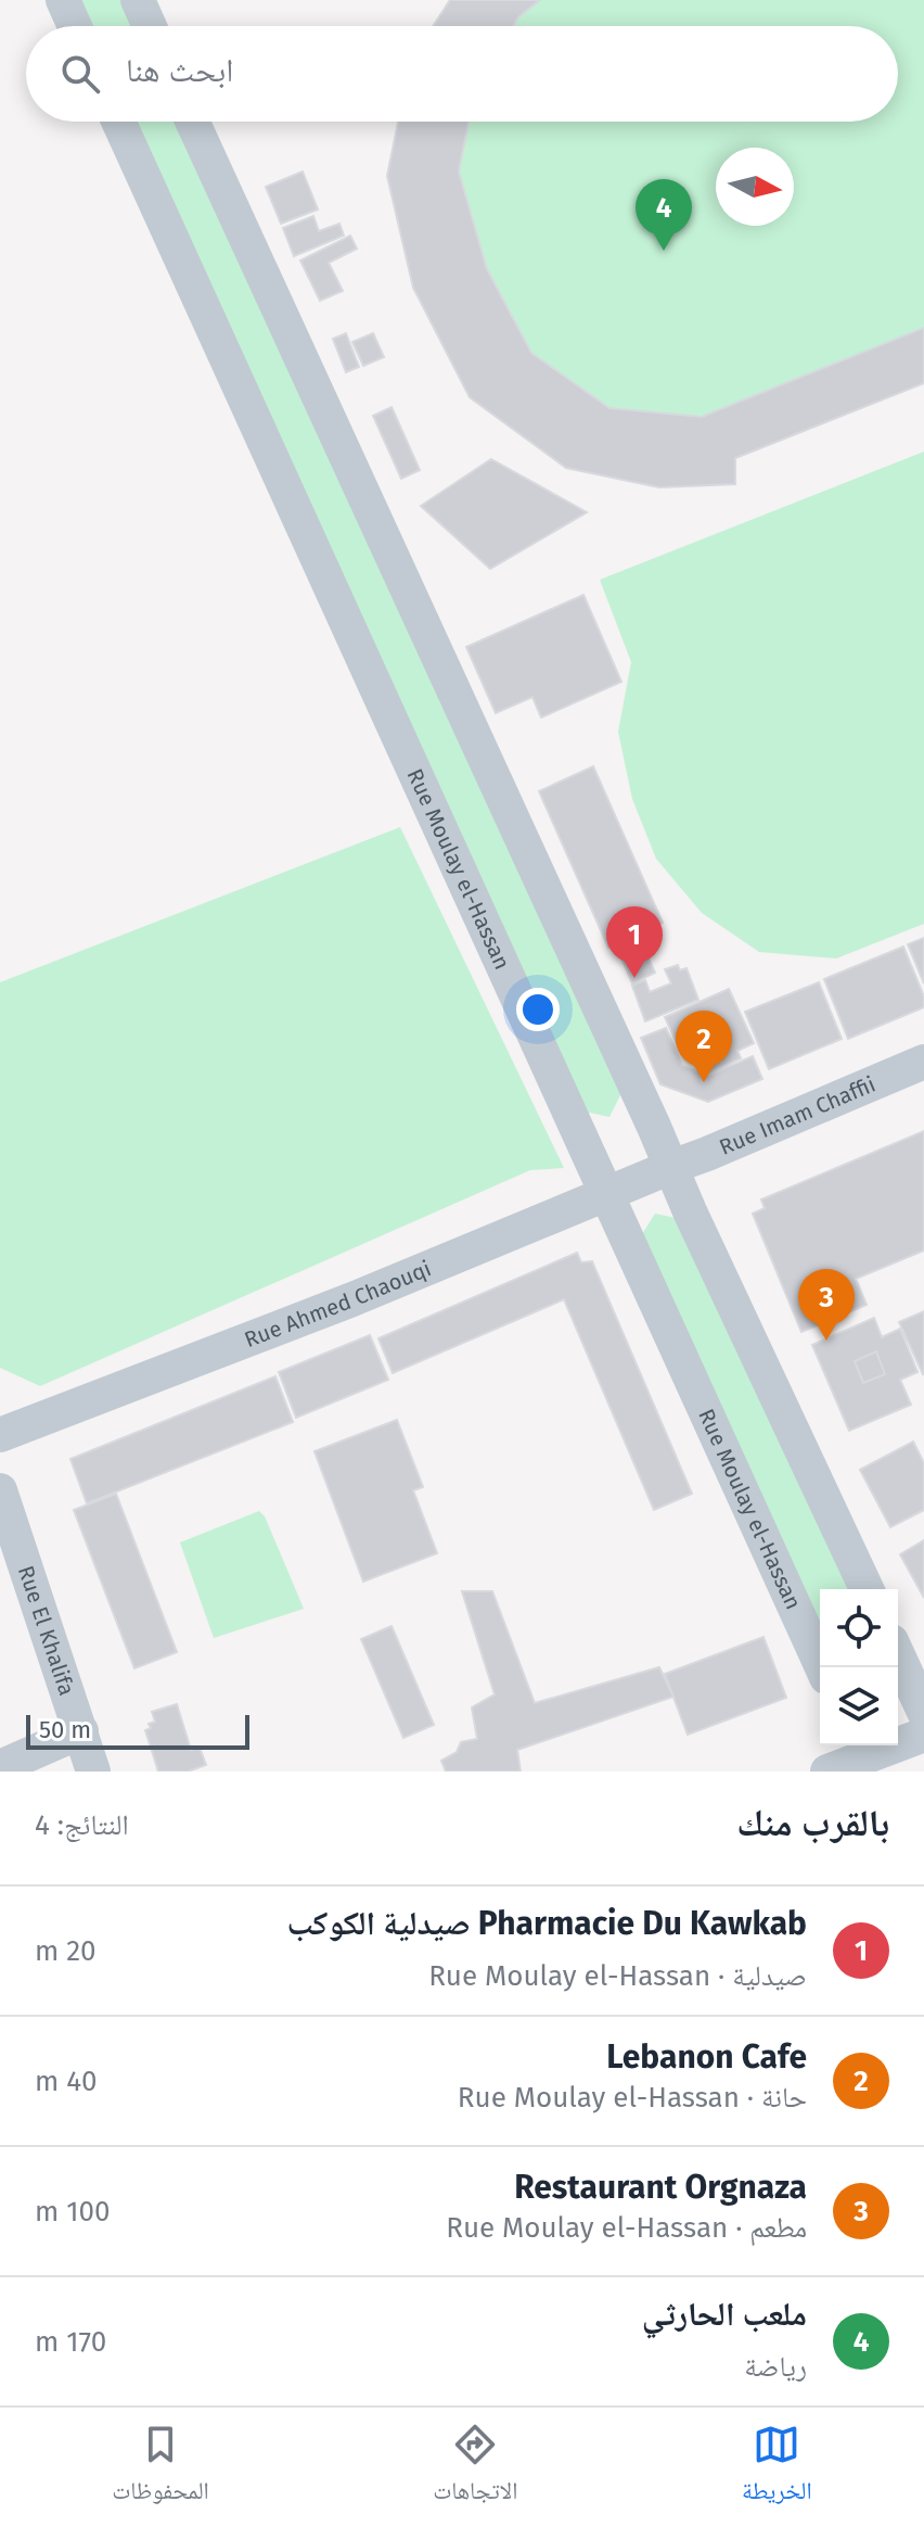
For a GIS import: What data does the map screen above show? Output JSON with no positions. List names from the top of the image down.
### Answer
{
  "streets": {
    "street": [
      "Rue Moulay el-Hassan",
      "Rue Imam Chaffii",
      "Rue Ahmed Chaouqi",
      "Rue El Khalifa"
    ]
  },
  "crossings": [
    ["Rue Moulay el-Hassan", "Rue Ahmed Chaouqi"],
    ["Rue Imam Chaffii", "Rue Ahmed Chaouqi"]
  ],
  "scale_bar": "50 m",
  "north": "right",
  "page": {
    "search": "ابحث هنا",
    "pins": [
      "4",
      "1",
      "2",
      "3"
    ],
    "scale": "50 m",
    "heading": ["بالقرب منك", "النتائج: 4"],
    "list": [
      {
        "mark": "1",
        "name": "Pharmacie Du Kawkab صيدلية الكوكب",
        "note": "صيدلية · Rue Moulay el-Hassan",
        "value": "20 m"
      },
      {
        "mark": "2",
        "name": "Lebanon Cafe",
        "note": "حانة · Rue Moulay el-Hassan",
        "value": "40 m"
      },
      {
        "mark": "3",
        "name": "Restaurant Orgnaza",
        "note": "مطعم · Rue Moulay el-Hassan",
        "value": "100 m"
      },
      {
        "mark": "4",
        "name": "ملعب الحارثي",
        "note": "رياضة",
        "value": "170 m"
      }
    ],
    "nav": ["الخريطة", "الاتجاهات", "المحفوظات"]
  }
}
